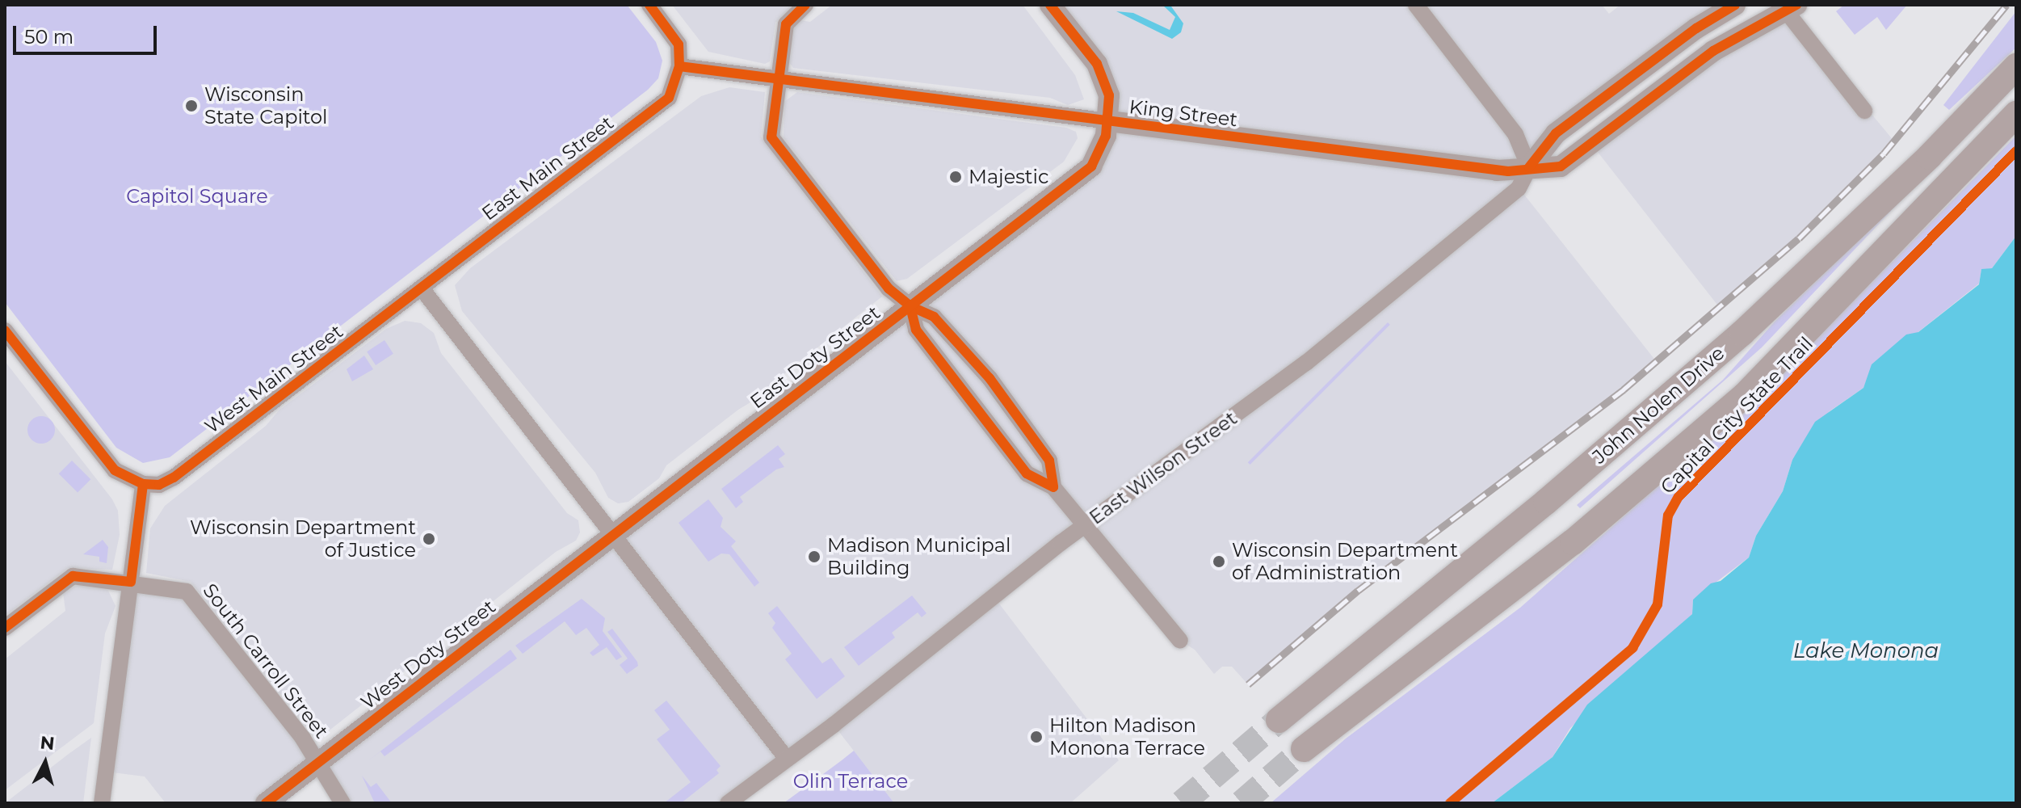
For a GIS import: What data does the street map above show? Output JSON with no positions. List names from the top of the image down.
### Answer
{
  "streets": {
    "main road": ["John Nolen Drive"],
    "street": [
      "King Street",
      "East Main Street",
      "East Doty Street",
      "West Main Street",
      "East Wilson Street",
      "West Doty Street",
      "South Carroll Street"
    ],
    "cycle path": ["Capital City State Trail"]
  },
  "crossings": [
    ["King Street", "East Main Street"],
    ["King Street", "East Doty Street"],
    ["King Street", "East Wilson Street"],
    ["East Main Street", "West Main Street"],
    ["East Doty Street", "West Doty Street"],
    ["West Doty Street", "South Carroll Street"]
  ],
  "water": ["Lake Monona"],
  "parks": ["Capitol Square", "Olin Terrace"],
  "places": [
    "Wisconsin State Capitol",
    "Majestic",
    "Wisconsin Department of Justice",
    "Madison Municipal Building",
    "Wisconsin Department of Administration",
    "Hilton Madison Monona Terrace"
  ],
  "scale_bar": "50 m",
  "north": "top"
}
